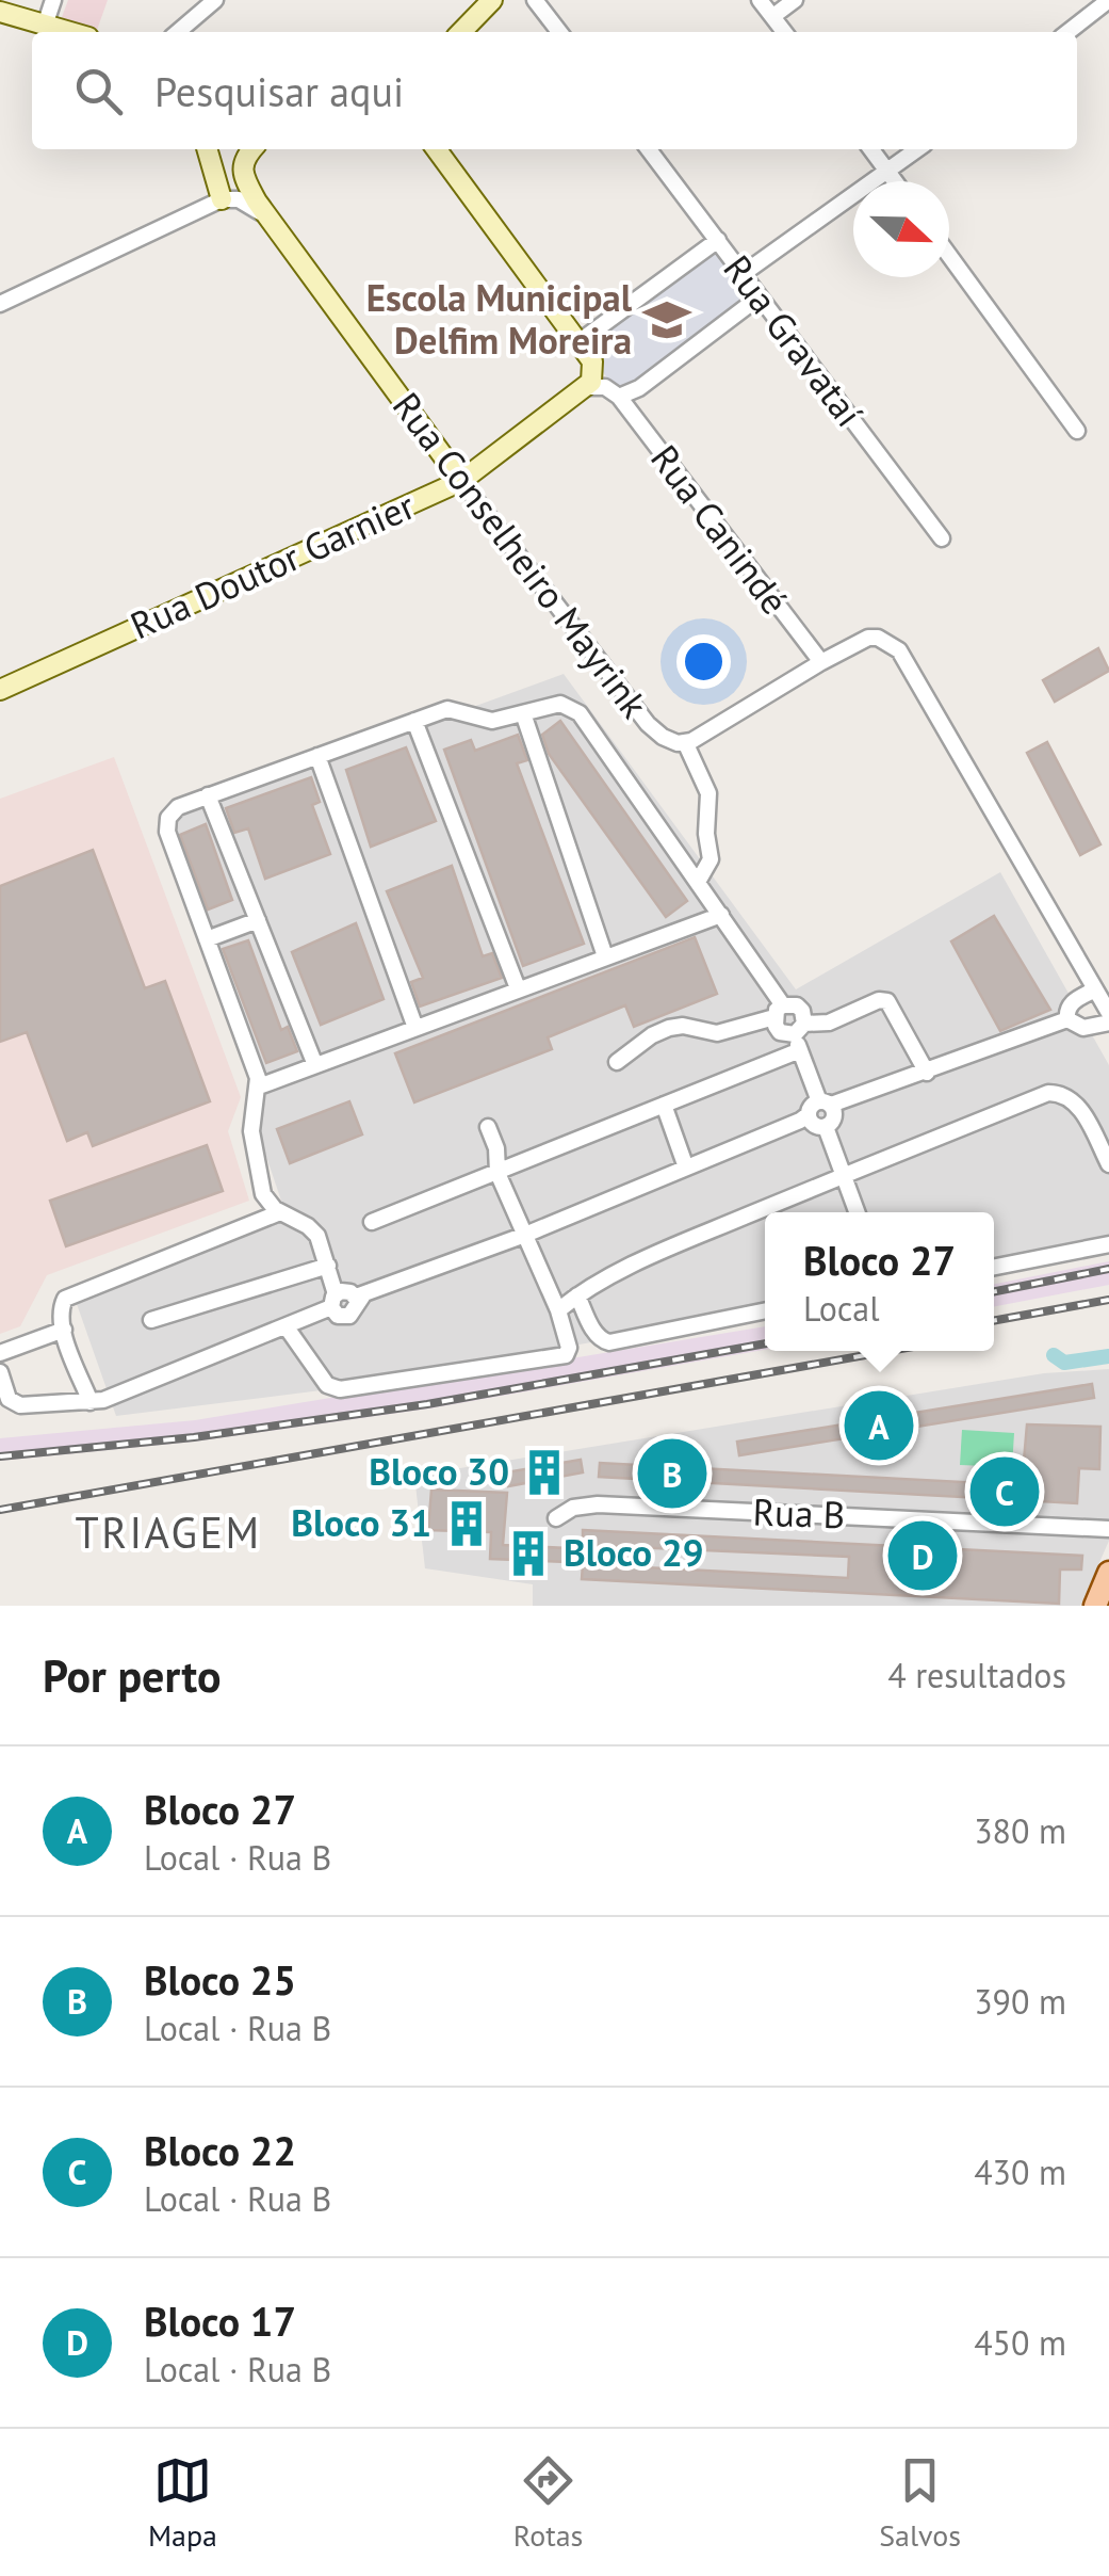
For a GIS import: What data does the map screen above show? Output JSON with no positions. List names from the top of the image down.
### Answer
{
  "streets": {
    "main road": ["Rua Conselheiro Mayrink", "Rua Doutor Garnier"],
    "street": ["Rua Gravataí", "Rua Canindé", "Rua B"]
  },
  "crossings": [
    ["Rua Canindé", "Rua Conselheiro Mayrink"],
    ["Rua Conselheiro Mayrink", "Rua Doutor Garnier"]
  ],
  "districts": ["TRIAGEM"],
  "places": {
    "school or university": ["Escola Municipal Delfim Moreira"],
    "building": ["Bloco 30", "Bloco 31", "Bloco 29"]
  },
  "north": "right",
  "page": {
    "search": "Pesquisar aqui",
    "popup": ["Bloco 27", "Local"],
    "pins": [
      "A",
      "B",
      "C",
      "D"
    ],
    "heading": ["Por perto", "4 resultados"],
    "list": [
      {
        "mark": "A",
        "name": "Bloco 27",
        "note": "Local · Rua B",
        "value": "380 m"
      },
      {
        "mark": "B",
        "name": "Bloco 25",
        "note": "Local · Rua B",
        "value": "390 m"
      },
      {
        "mark": "C",
        "name": "Bloco 22",
        "note": "Local · Rua B",
        "value": "430 m"
      },
      {
        "mark": "D",
        "name": "Bloco 17",
        "note": "Local · Rua B",
        "value": "450 m"
      }
    ],
    "nav": ["Mapa", "Rotas", "Salvos"]
  }
}
